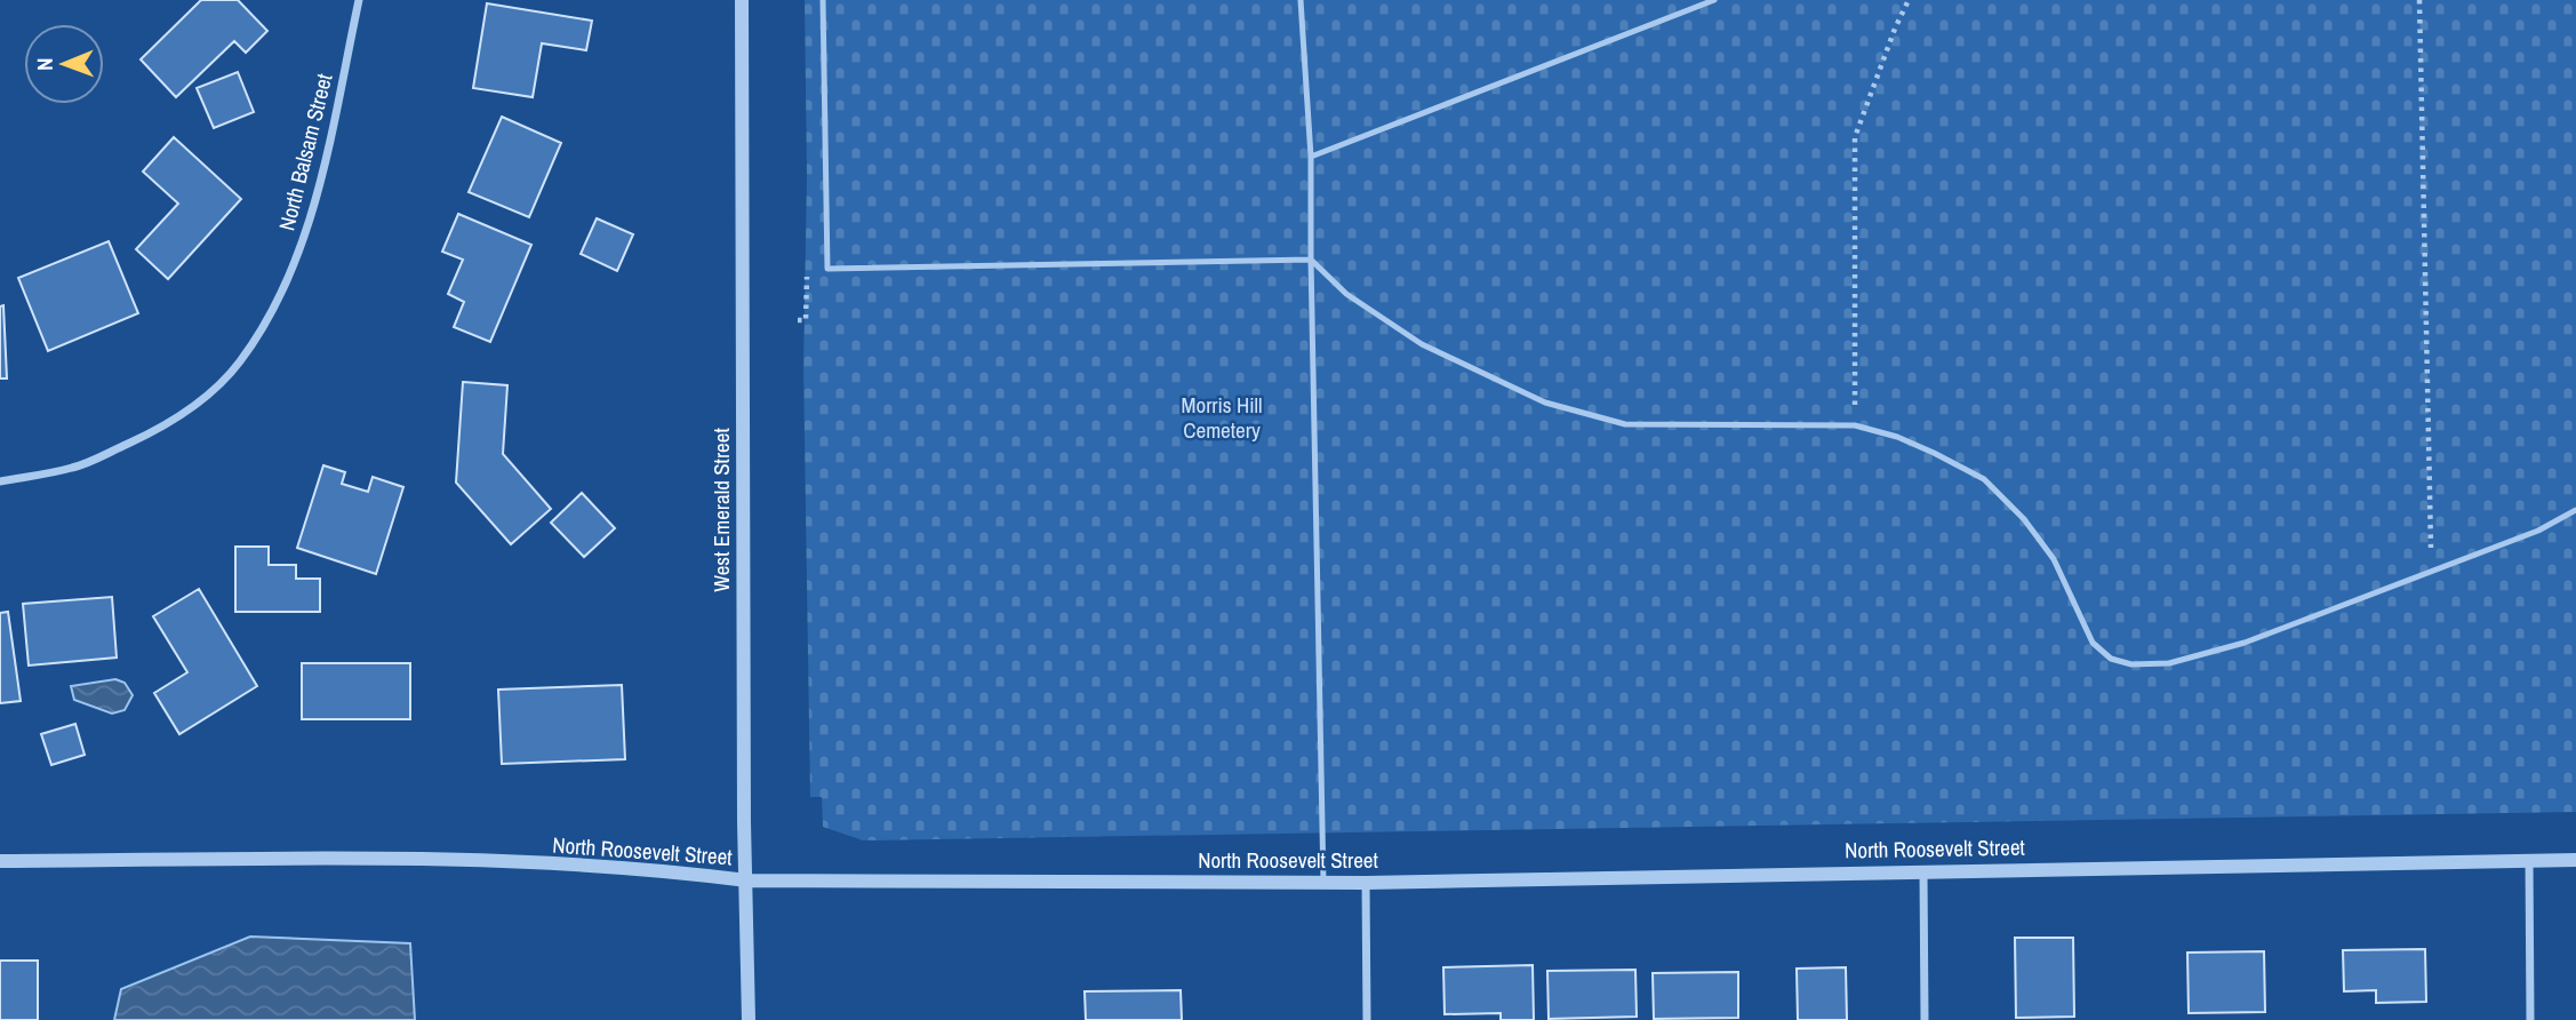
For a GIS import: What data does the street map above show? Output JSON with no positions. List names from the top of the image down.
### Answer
{
  "streets": {
    "street": ["North Balsam Street", "West Emerald Street", "North Roosevelt Street"]
  },
  "crossings": [
    ["West Emerald Street", "North Roosevelt Street"]
  ],
  "parks": ["Morris Hill Cemetery"],
  "north": "left"
}
